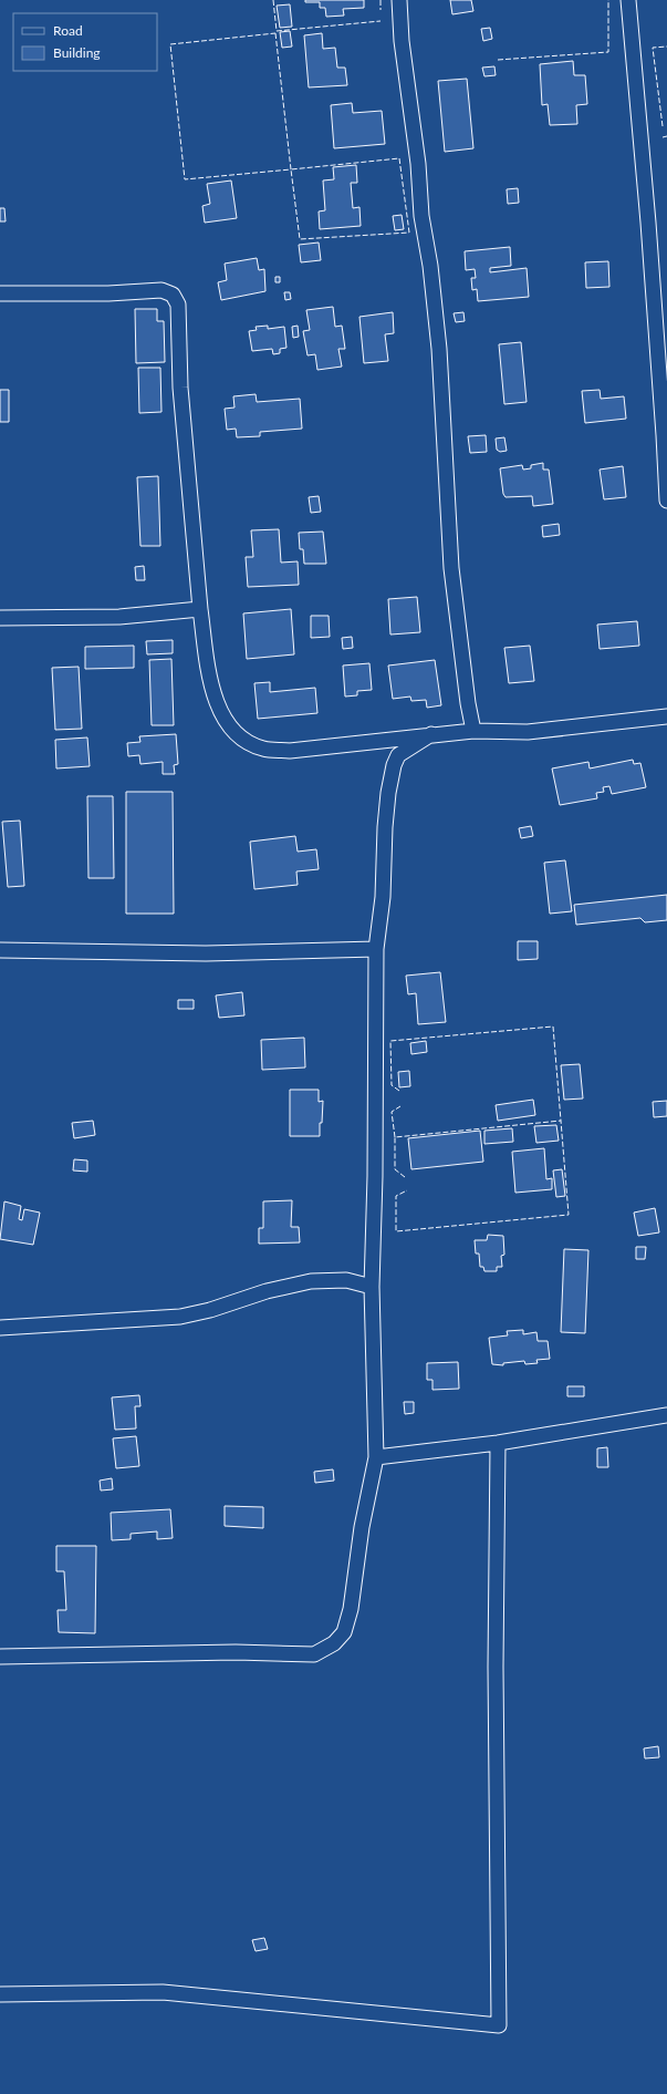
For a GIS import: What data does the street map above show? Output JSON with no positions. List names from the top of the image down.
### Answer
{
  "legend": ["Road", "Building"]
}
